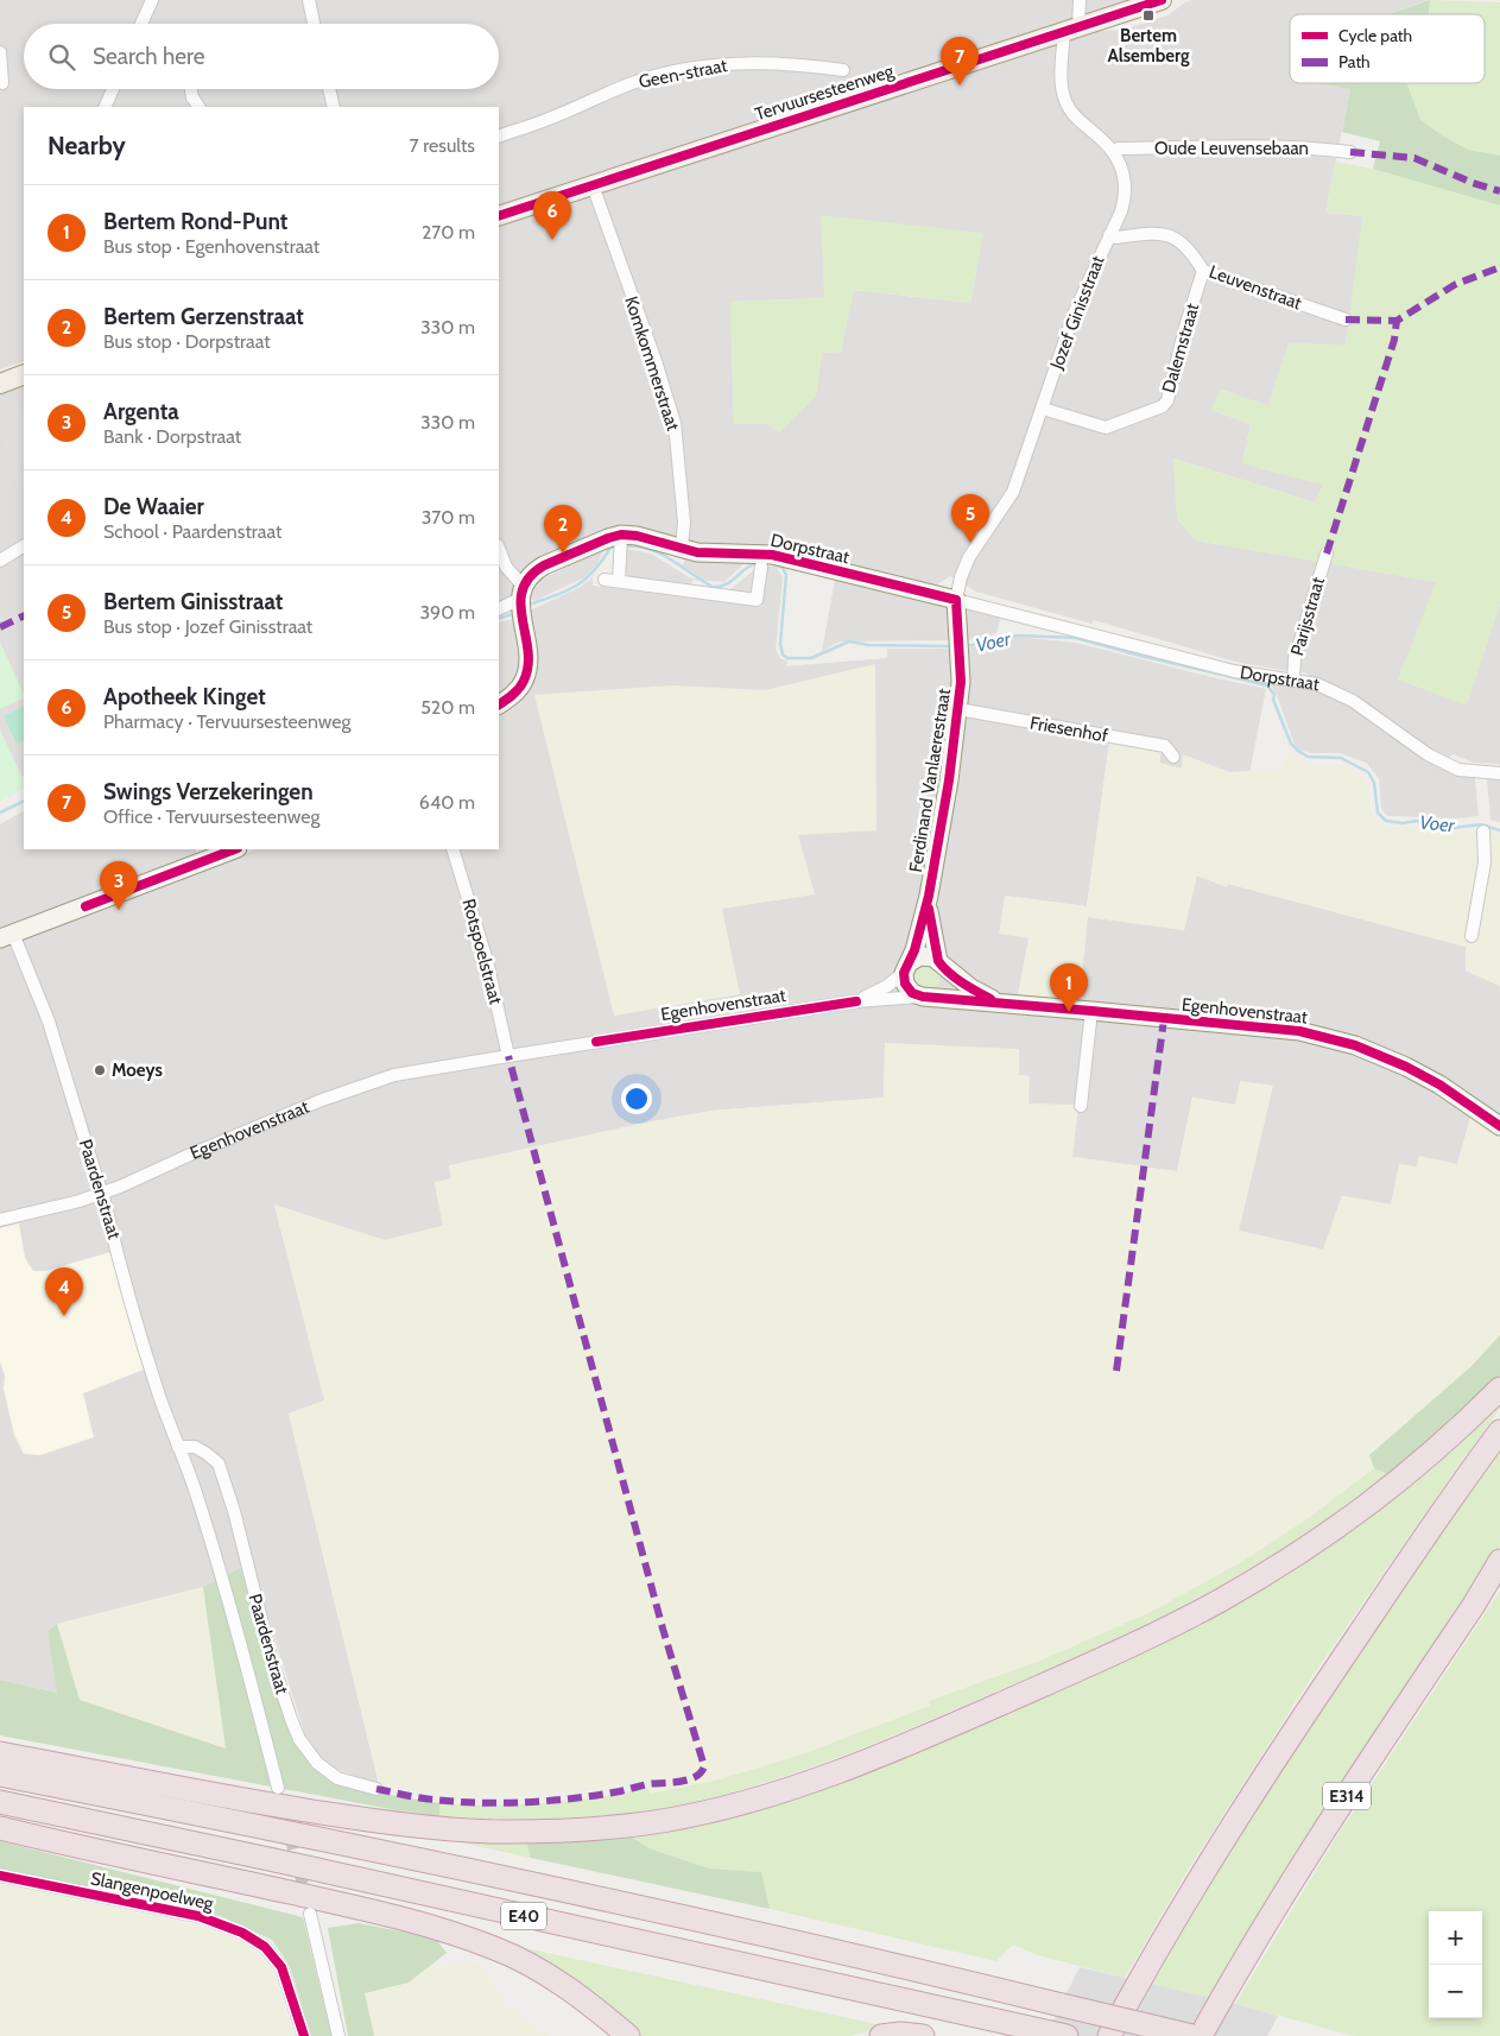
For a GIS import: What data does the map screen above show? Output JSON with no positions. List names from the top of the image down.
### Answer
{
  "streets": {
    "highway": ["E314", "E40"],
    "main road": ["Tervuursesteenweg"],
    "street": [
      "Geen-straat",
      "Oude Leuvensebaan",
      "Leuvenstraat",
      "Jozef Ginisstraat",
      "Dalemstraat",
      "Komkommerstraat",
      "Dorpstraat",
      "Parijsstraat",
      "Friesenhof",
      "Ferdinand Vanlaerestraat",
      "Rotspoelstraat",
      "Egenhovenstraat",
      "Paardenstraat",
      "Slangenpoelweg"
    ]
  },
  "crossings": [
    ["Tervuursesteenweg", "Jozef Ginisstraat"],
    ["Tervuursesteenweg", "Komkommerstraat"],
    ["Oude Leuvensebaan", "Jozef Ginisstraat"],
    ["Leuvenstraat", "Jozef Ginisstraat"],
    ["Leuvenstraat", "Dalemstraat"],
    ["Jozef Ginisstraat", "Dalemstraat"],
    ["Jozef Ginisstraat", "Dorpstraat"],
    ["Jozef Ginisstraat", "Ferdinand Vanlaerestraat"],
    ["Komkommerstraat", "Dorpstraat"],
    ["Dorpstraat", "Parijsstraat"],
    ["Dorpstraat", "Ferdinand Vanlaerestraat"],
    ["Friesenhof", "Ferdinand Vanlaerestraat"],
    ["Ferdinand Vanlaerestraat", "Egenhovenstraat"],
    ["Rotspoelstraat", "Egenhovenstraat"],
    ["Egenhovenstraat", "Paardenstraat"]
  ],
  "water": ["Voer"],
  "places": {
    "transit": ["Bertem Alsemberg"],
    "other": ["Moeys"]
  },
  "legend": ["Cycle path", "Path"],
  "page": {
    "search": "Search here",
    "pins": [
      "7",
      "6",
      "5",
      "2",
      "3",
      "1",
      "4"
    ],
    "heading": ["Nearby", "7 results"],
    "list": [
      {
        "mark": "1",
        "name": "Bertem Rond-Punt",
        "note": "Bus stop · Egenhovenstraat",
        "value": "270 m"
      },
      {
        "mark": "2",
        "name": "Bertem Gerzenstraat",
        "note": "Bus stop · Dorpstraat",
        "value": "330 m"
      },
      {
        "mark": "3",
        "name": "Argenta",
        "note": "Bank · Dorpstraat",
        "value": "330 m"
      },
      {
        "mark": "4",
        "name": "De Waaier",
        "note": "School · Paardenstraat",
        "value": "370 m"
      },
      {
        "mark": "5",
        "name": "Bertem Ginisstraat",
        "note": "Bus stop · Jozef Ginisstraat",
        "value": "390 m"
      },
      {
        "mark": "6",
        "name": "Apotheek Kinget",
        "note": "Pharmacy · Tervuursesteenweg",
        "value": "520 m"
      },
      {
        "mark": "7",
        "name": "Swings Verzekeringen",
        "note": "Office · Tervuursesteenweg",
        "value": "640 m"
      }
    ],
    "map_buttons": ["+", "−"]
  }
}
